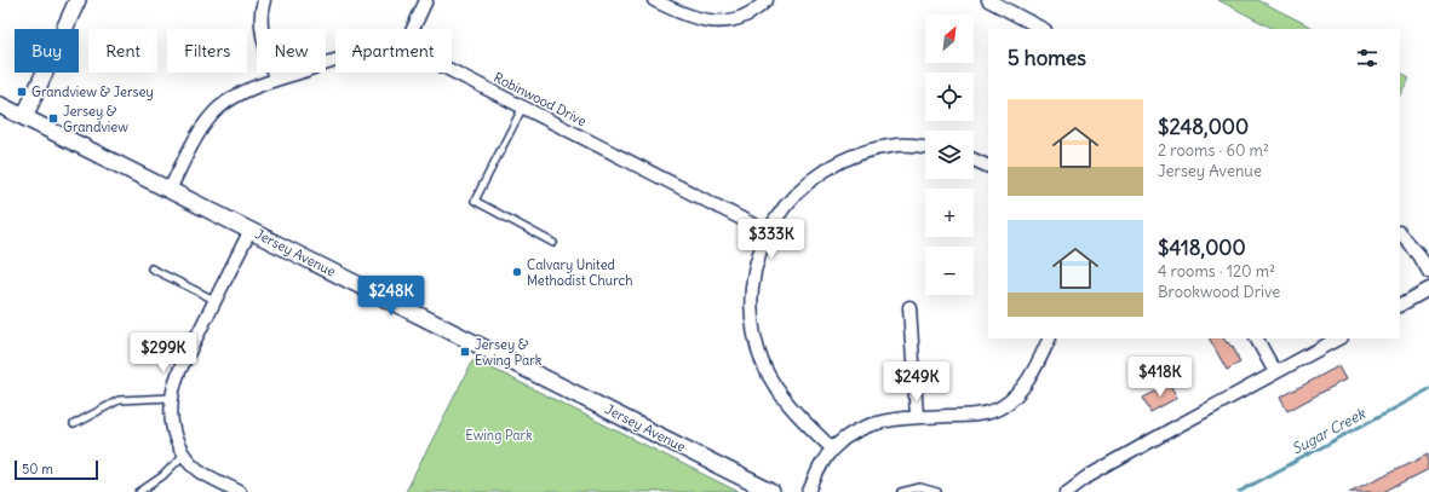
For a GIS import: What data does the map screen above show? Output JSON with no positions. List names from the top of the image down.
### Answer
{
  "streets": {
    "street": ["Robinwood Drive", "Jersey Avenue"]
  },
  "crossings": [
    ["Robinwood Drive", "Jersey Avenue"]
  ],
  "water": ["Sugar Creek"],
  "parks": ["Ewing Park"],
  "places": {
    "transit": ["Grandview & Jersey", "Jersey & Grandview", "Jersey & Ewing Park"],
    "other": ["Calvary United Methodist Church"]
  },
  "scale_bar": "50 m",
  "north": "top right",
  "page": {
    "map_buttons": ["+", "−"],
    "chip": [
      "Buy",
      "Rent",
      "Filters",
      "New",
      "Apartment"
    ],
    "heading": "5 homes",
    "list": [
      {
        "name": "$248,000",
        "note": "2 rooms · 60 m² · Jersey Avenue"
      },
      {
        "name": "$418,000",
        "note": "4 rooms · 120 m² · Brookwood Drive"
      }
    ],
    "price": [
      "$333K",
      "$248K",
      "$299K",
      "$418K",
      "$249K"
    ],
    "scale": "50 m"
  }
}
